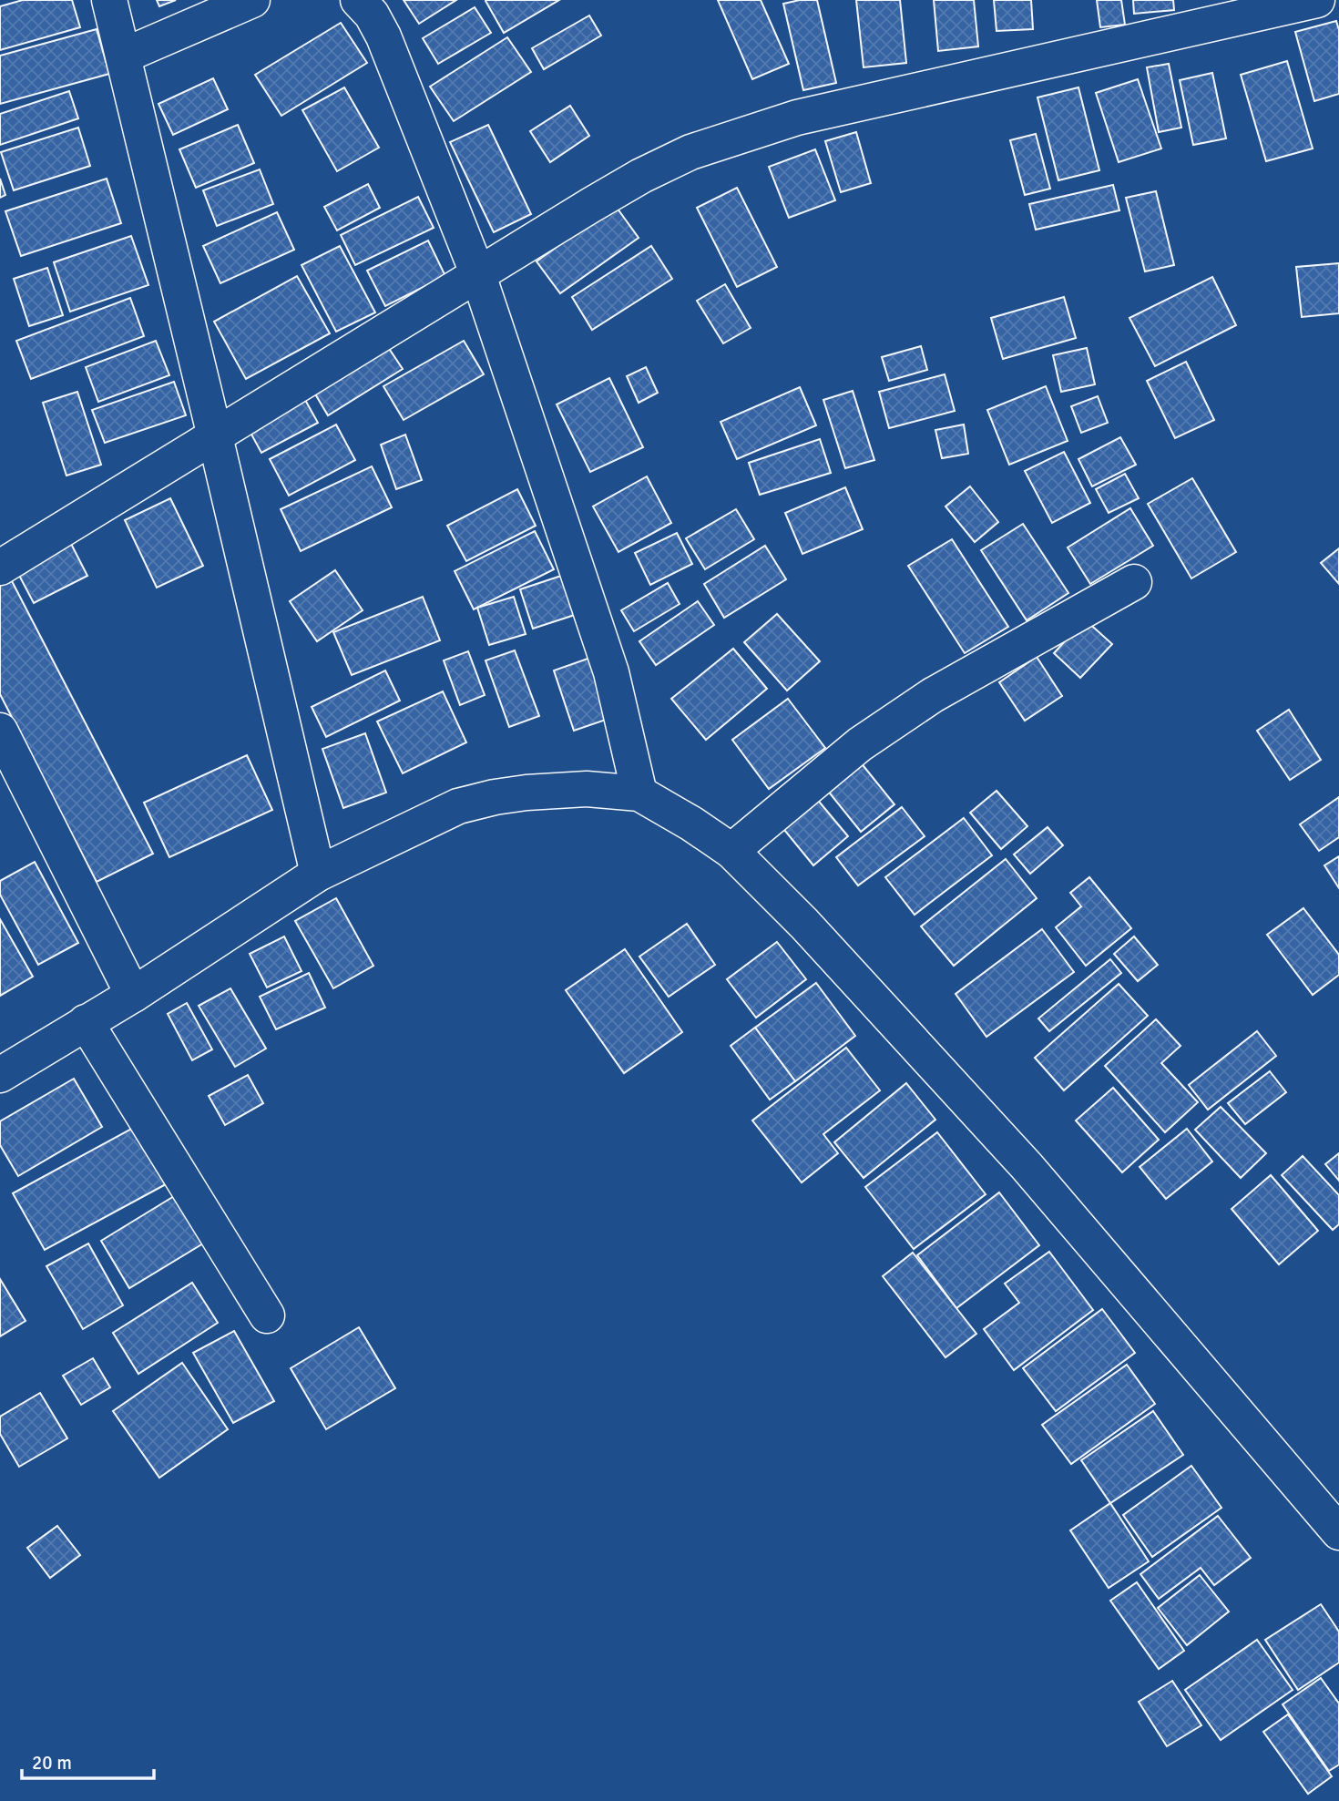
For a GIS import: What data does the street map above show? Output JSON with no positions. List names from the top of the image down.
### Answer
{
  "scale_bar": "20 m"
}
